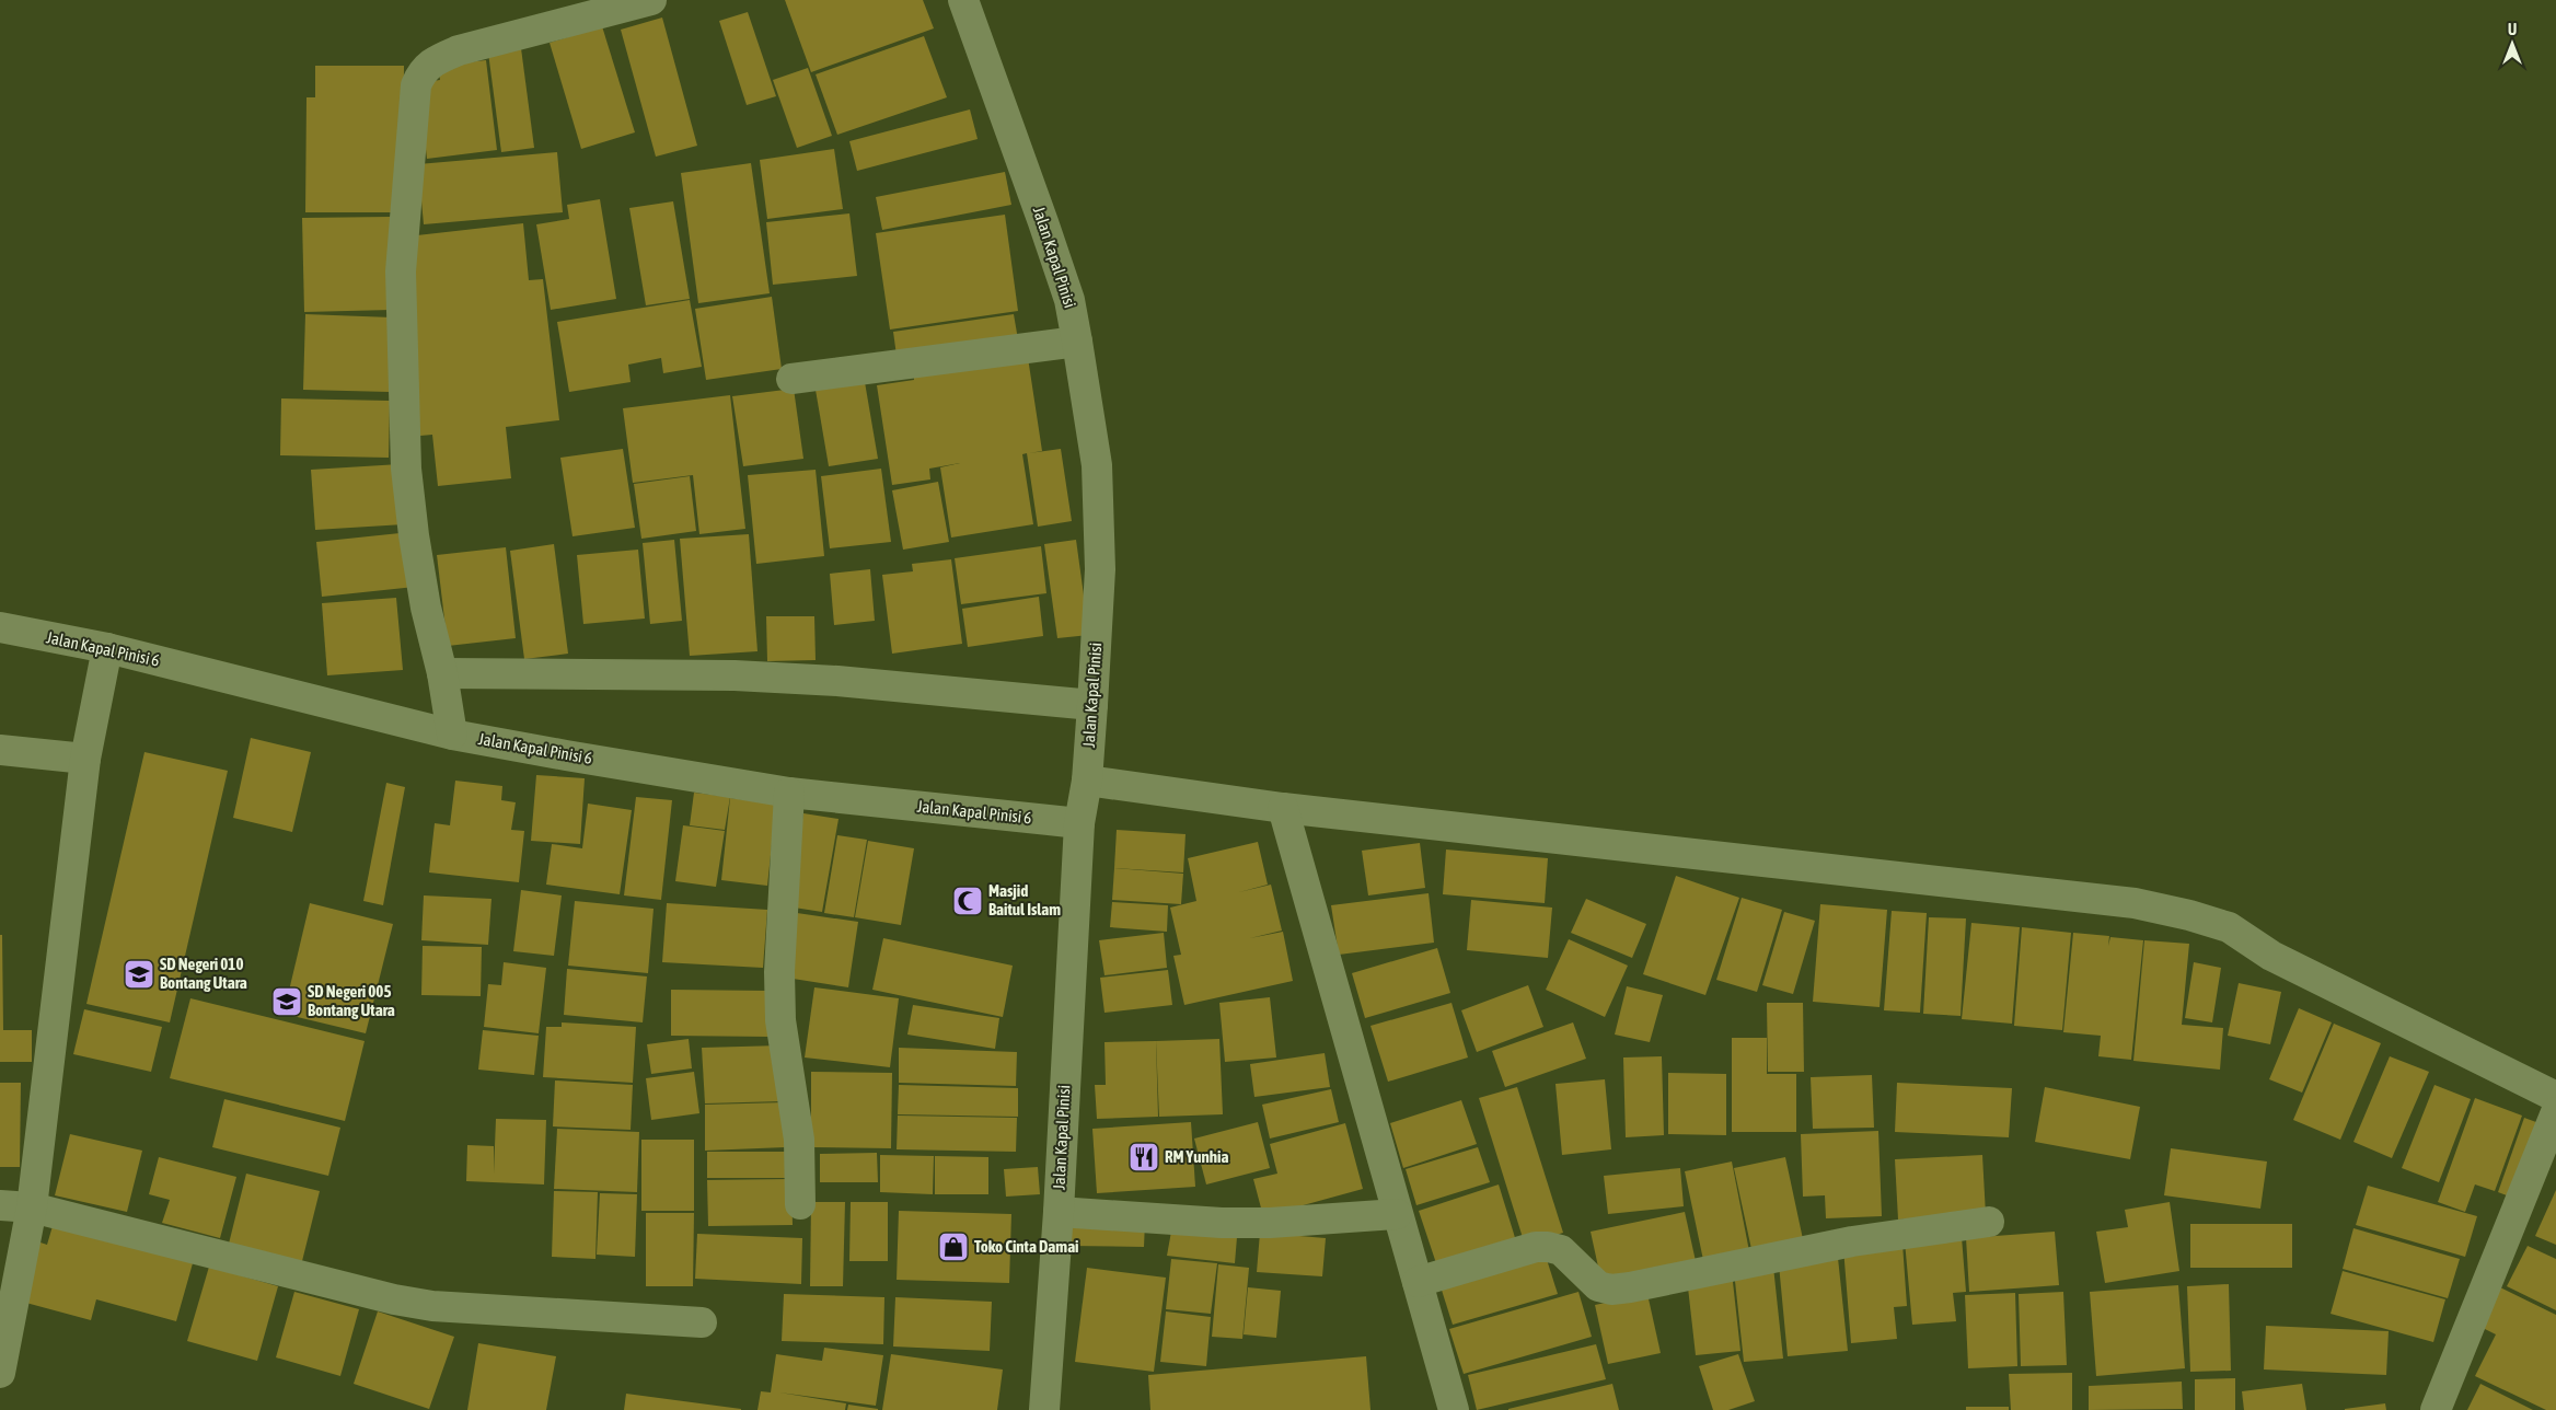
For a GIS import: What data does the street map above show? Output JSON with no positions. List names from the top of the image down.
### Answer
{
  "streets": {
    "street": ["Jalan Kapal Pinisi", "Jalan Kapal Pinisi 6"]
  },
  "crossings": [
    ["Jalan Kapal Pinisi", "Jalan Kapal Pinisi 6"]
  ],
  "places": {
    "mosque": ["Masjid Baitul Islam"],
    "school or university": ["SD Negeri 010 Bontang Utara", "SD Negeri 005 Bontang Utara"],
    "restaurant": ["RM Yunhia"],
    "shop": ["Toko Cinta Damai"]
  },
  "north": "top"
}
